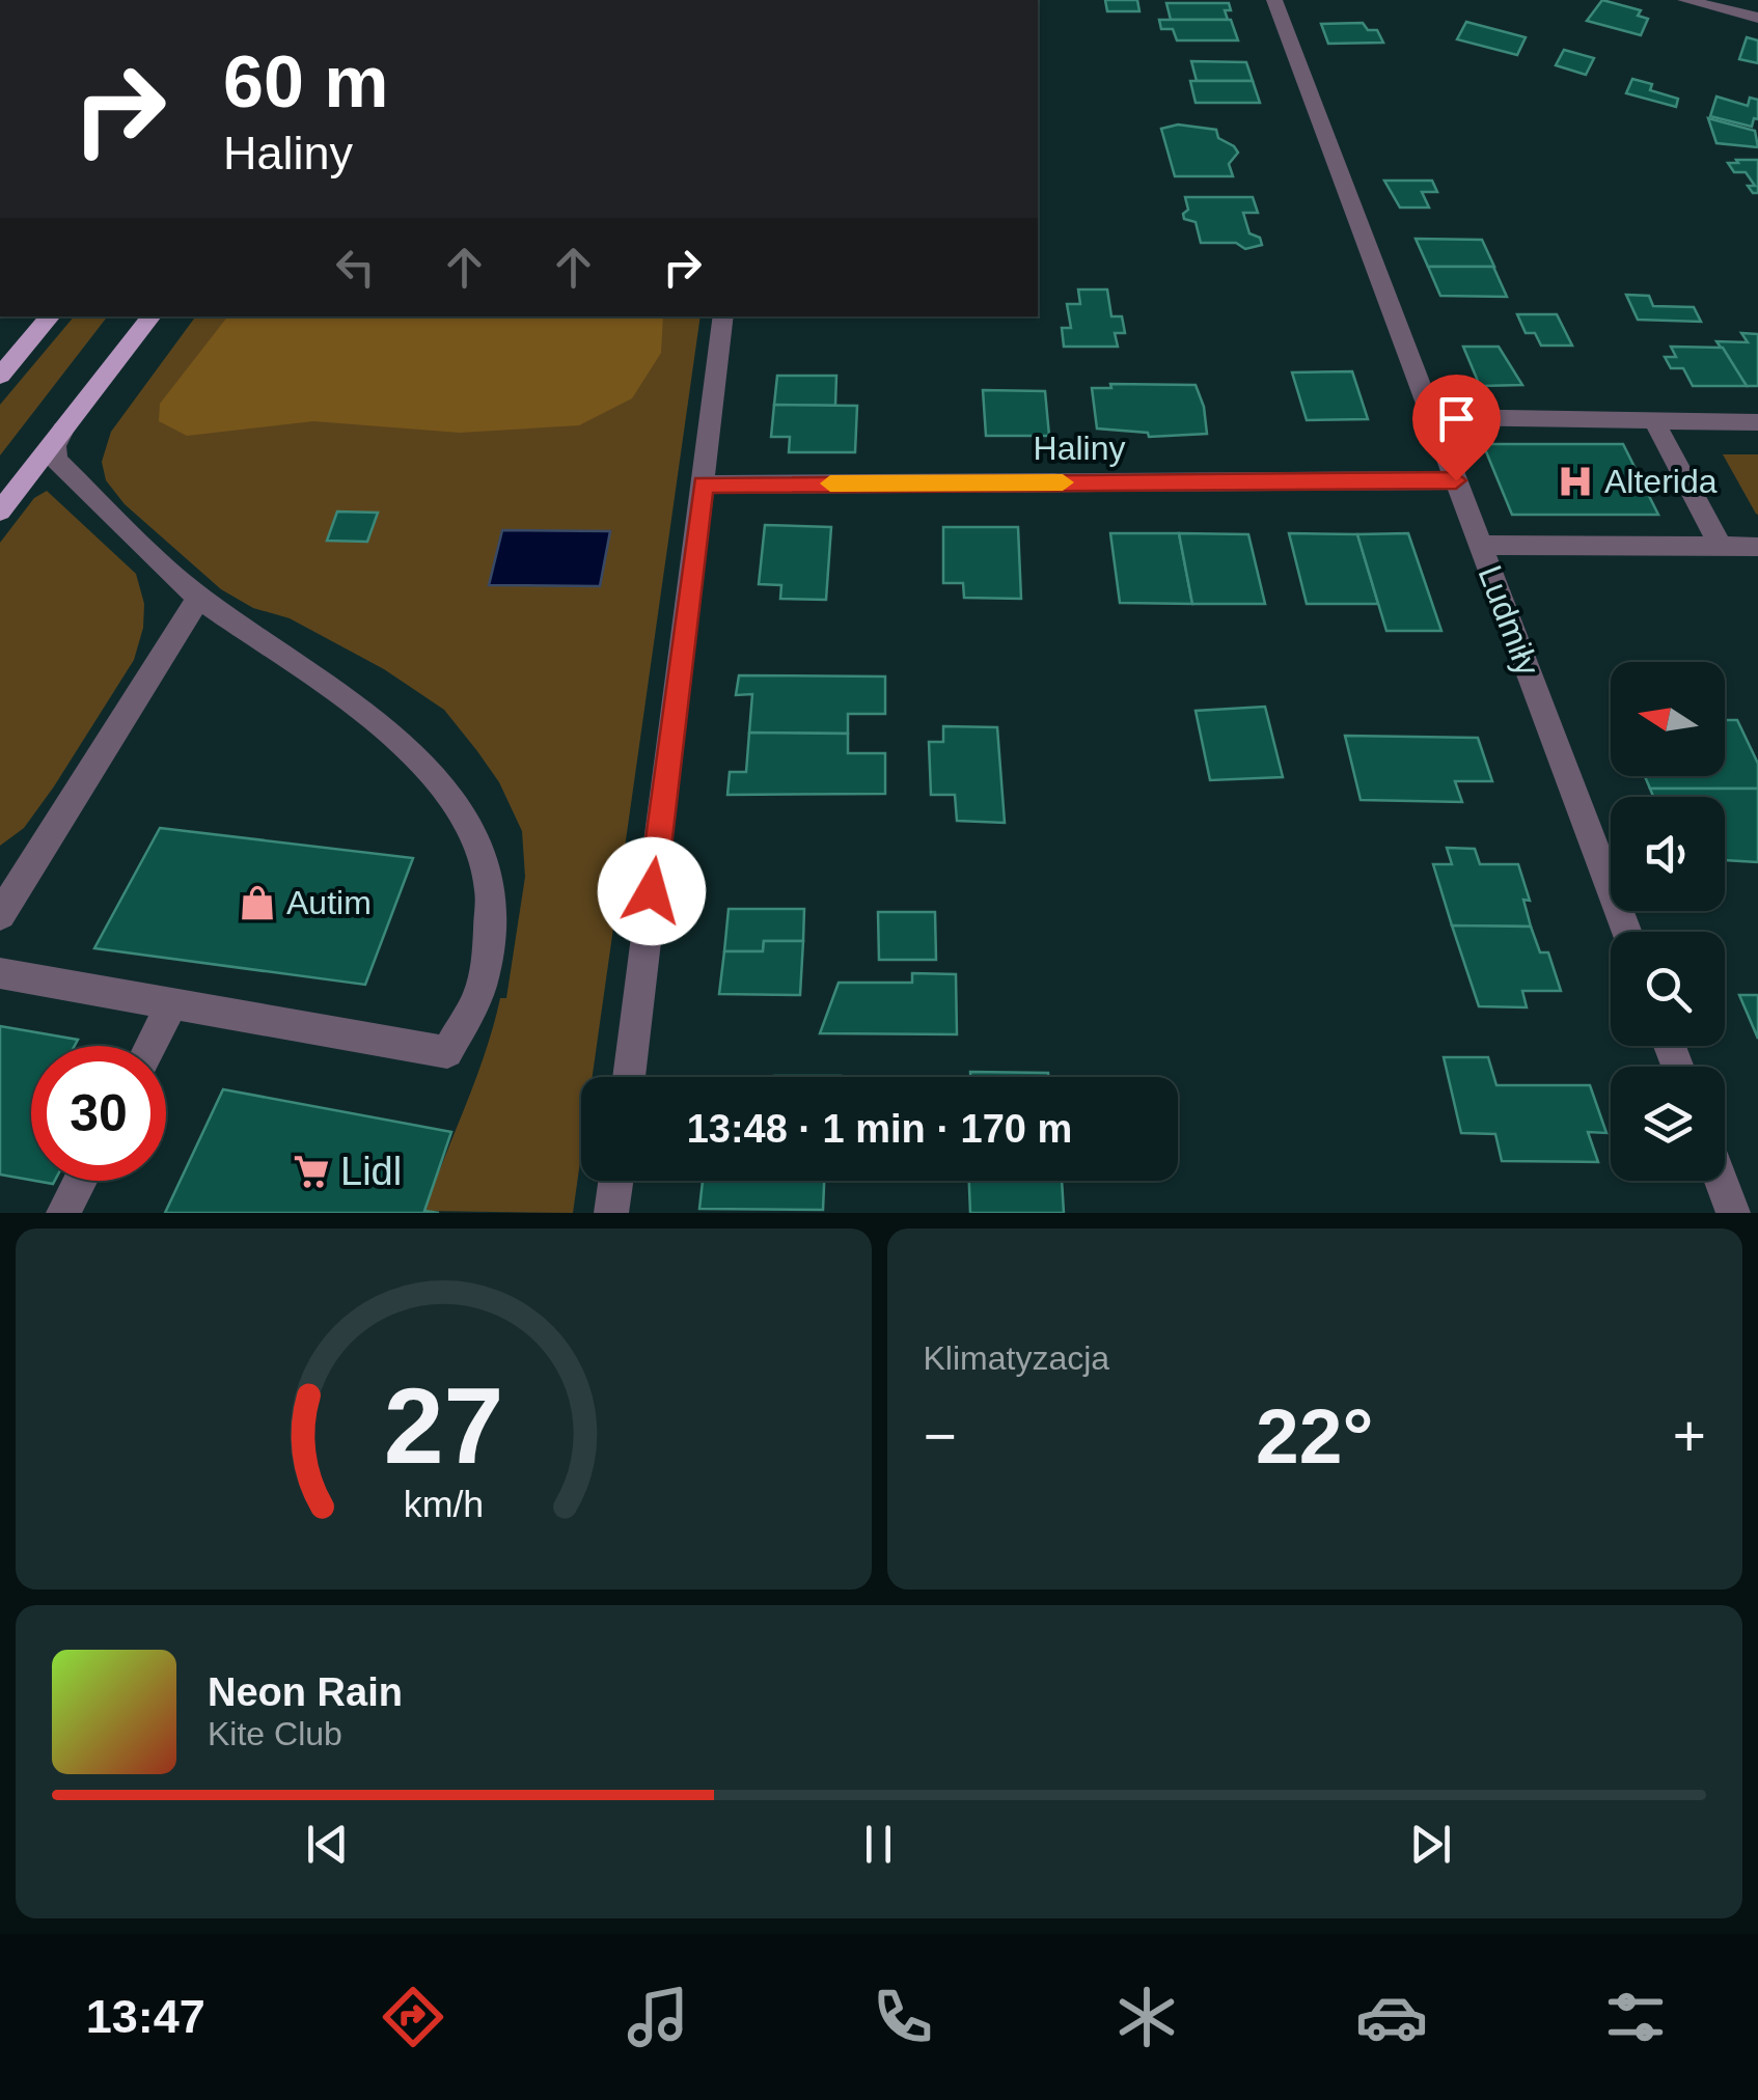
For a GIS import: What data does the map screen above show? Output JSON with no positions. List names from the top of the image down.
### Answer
{
  "streets": {
    "street": ["Haliny", "Ludmiły"]
  },
  "crossings": [
    ["Haliny", "Ludmiły"]
  ],
  "places": {
    "hospital": ["Alterida"],
    "shop": ["Autim"],
    "supermarket": ["Lidl"]
  },
  "north": "left",
  "page": {
    "turn": ["60 m", "Haliny"],
    "limit": "30",
    "trip": "13:48 · 1 min · 170 m",
    "tile": "Klimatyzacja",
    "heat": ["−", "22°", "+"],
    "song": ["Neon Rain", "Kite Club"],
    "tabs": "13:47",
    "gauge": ["27", "km/h"]
  }
}
